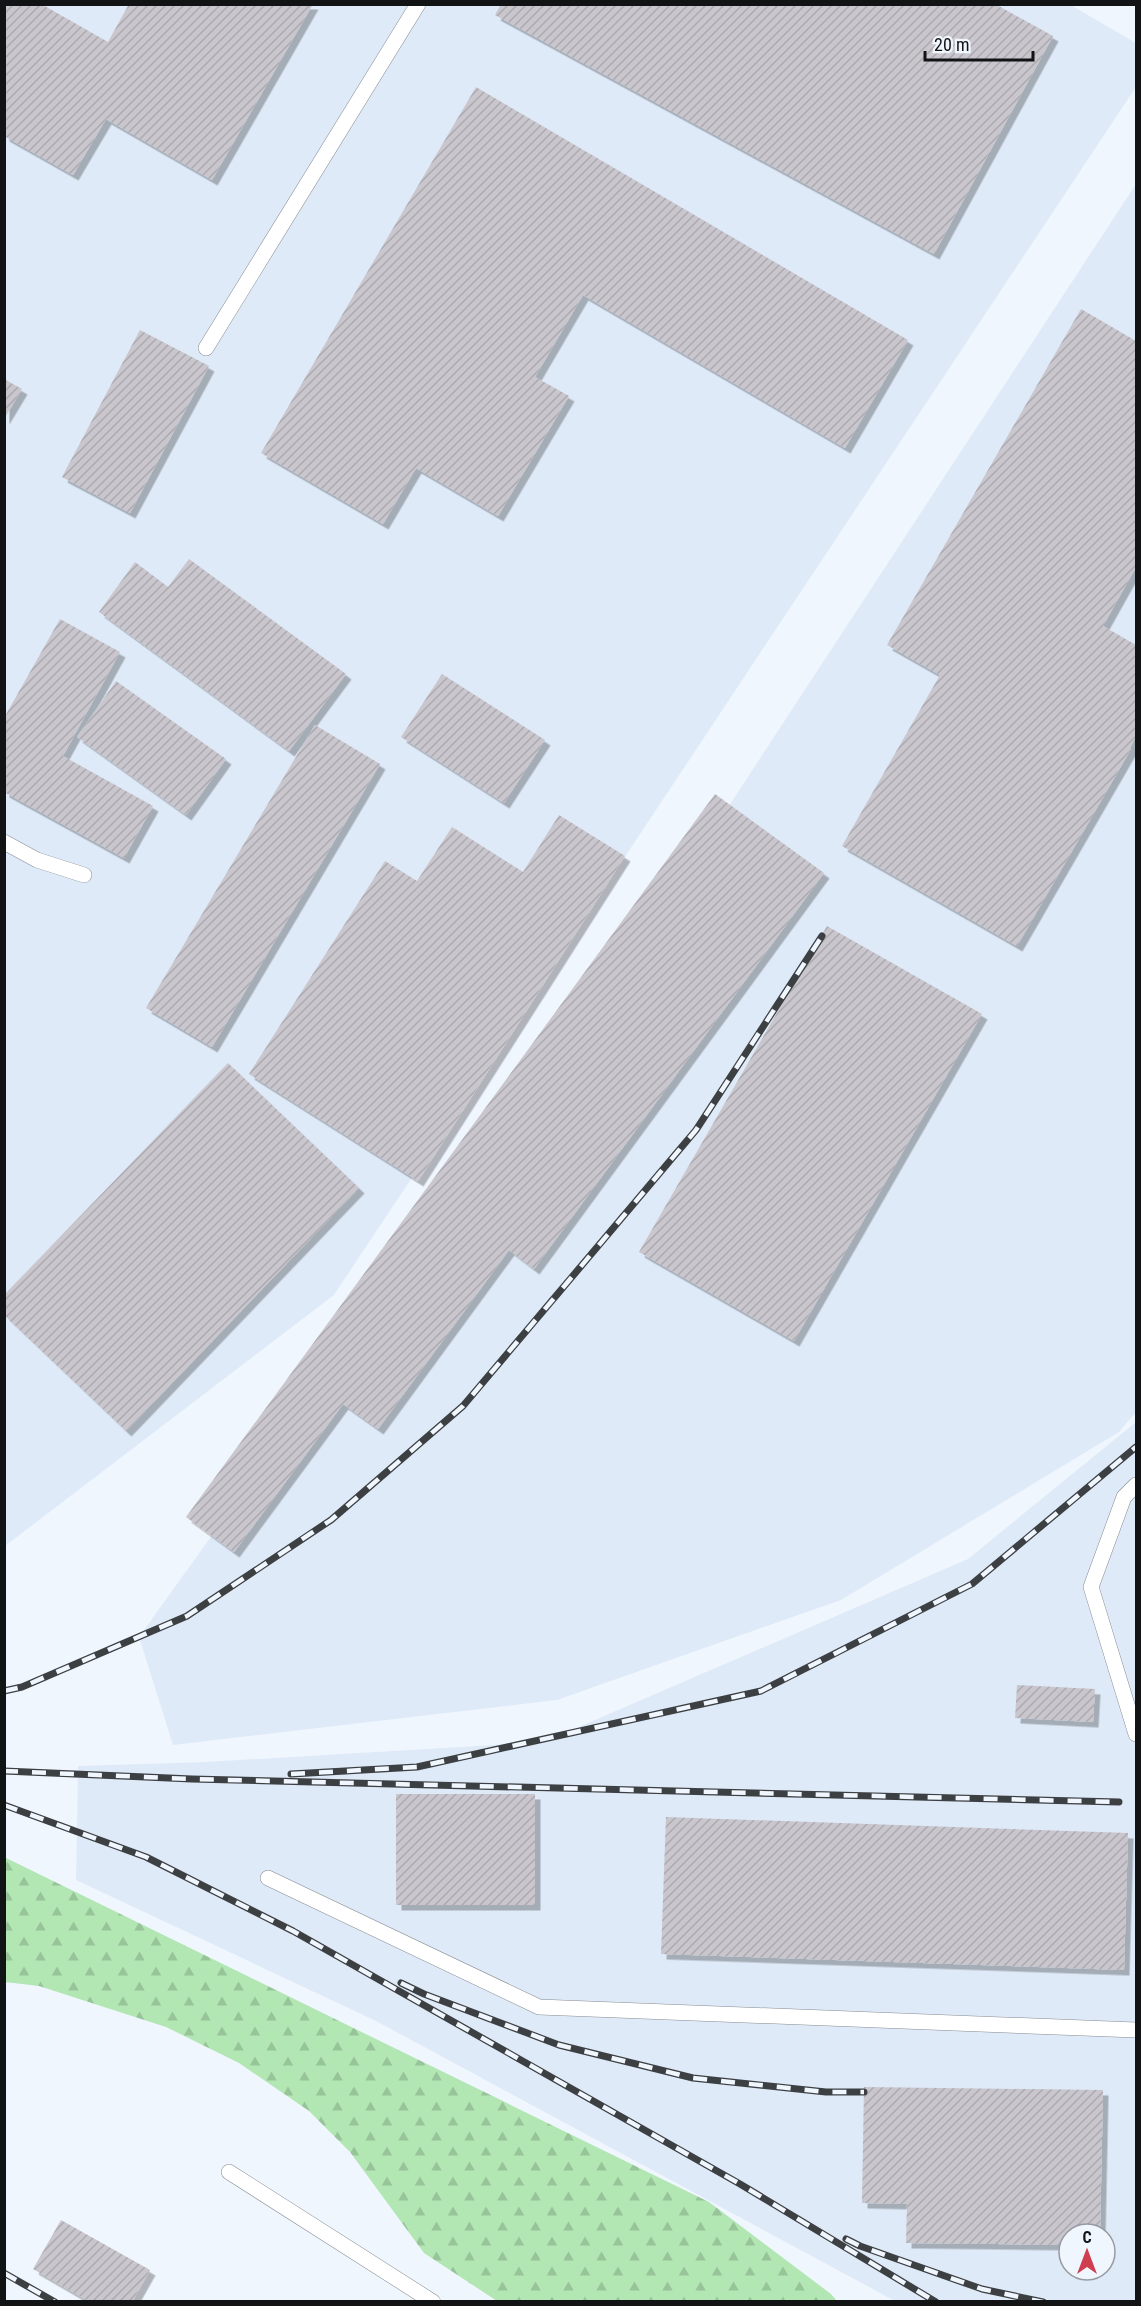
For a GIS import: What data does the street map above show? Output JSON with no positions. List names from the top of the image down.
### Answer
{
  "scale_bar": "20 m",
  "north": "top"
}
